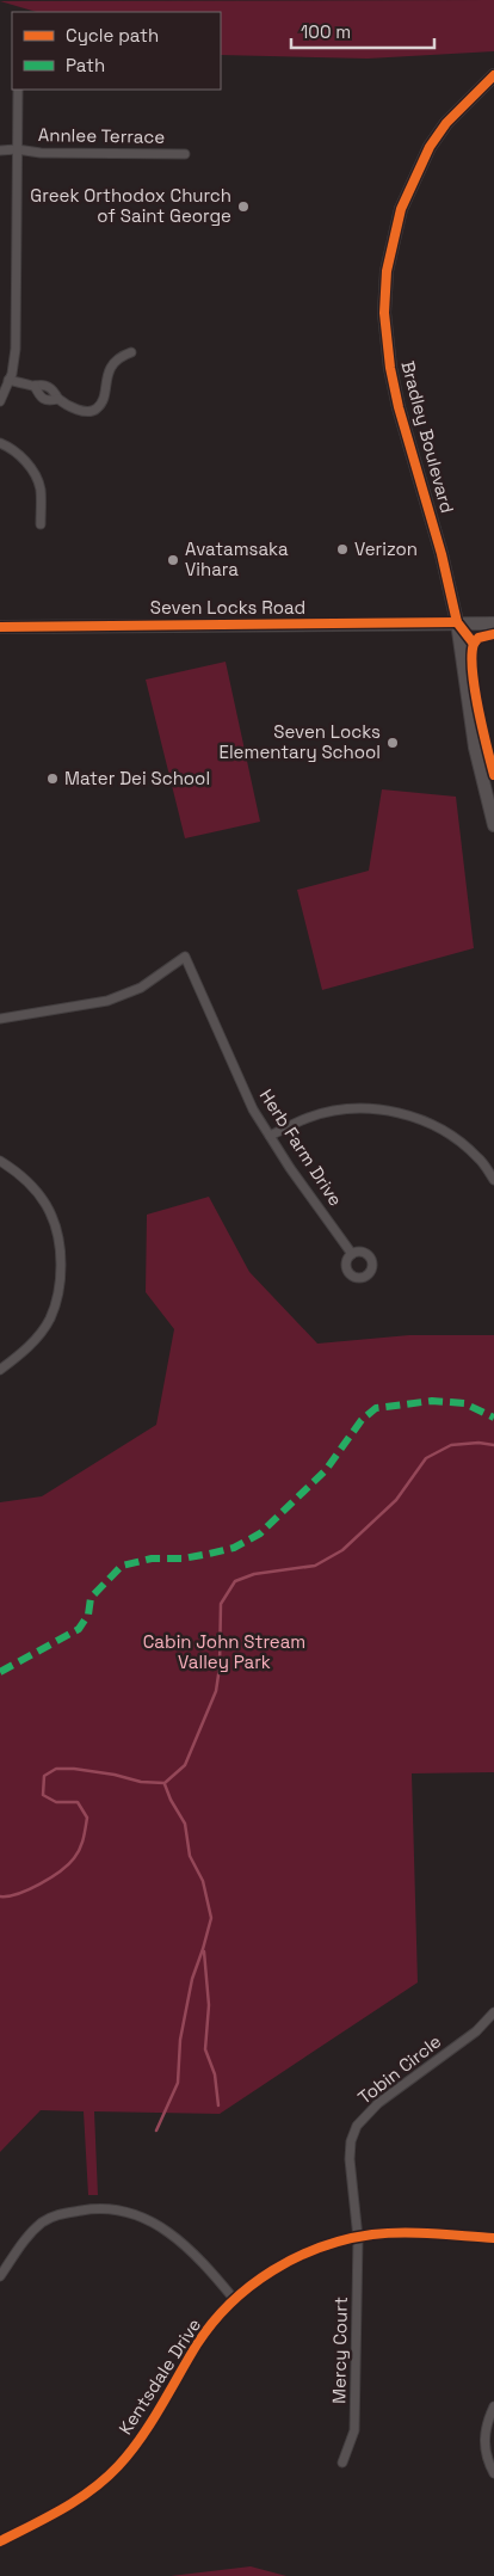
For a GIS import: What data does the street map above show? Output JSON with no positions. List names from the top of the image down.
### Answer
{
  "streets": {
    "main road": ["Bradley Boulevard", "Seven Locks Road"],
    "street": [
      "Annlee Terrace",
      "Herb Farm Drive",
      "Tobin Circle",
      "Mercy Court",
      "Kentsdale Drive"
    ]
  },
  "crossings": [
    ["Bradley Boulevard", "Seven Locks Road"],
    ["Tobin Circle", "Mercy Court"],
    ["Tobin Circle", "Kentsdale Drive"],
    ["Mercy Court", "Kentsdale Drive"]
  ],
  "parks": ["Cabin John Stream Valley Park"],
  "places": [
    "Greek Orthodox Church of Saint George",
    "Verizon",
    "Avatamsaka Vihara",
    "Seven Locks Elementary School",
    "Mater Dei School"
  ],
  "legend": ["Cycle path", "Path"],
  "scale_bar": "100 m"
}
